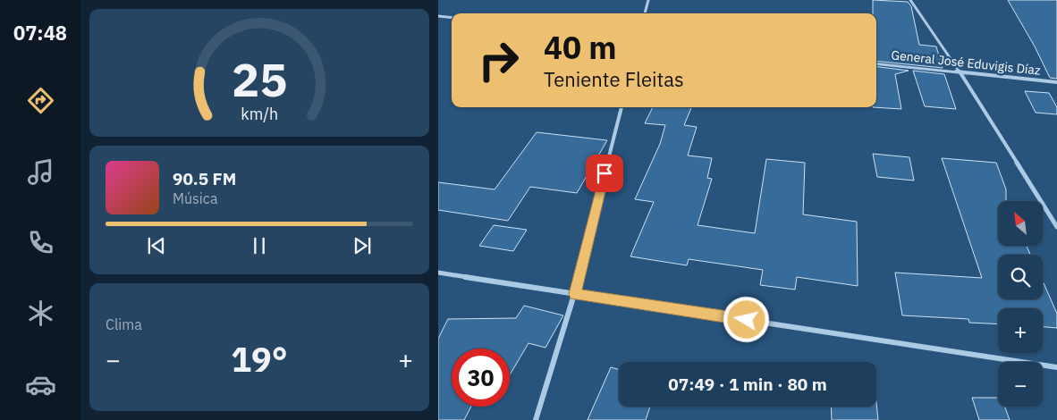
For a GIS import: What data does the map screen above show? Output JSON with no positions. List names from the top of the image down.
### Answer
{
  "streets": {
    "street": ["General José Eduvigis Díaz"]
  },
  "north": "top left",
  "page": {
    "tabs": "07:48",
    "turn": ["40 m", "Teniente Fleitas"],
    "song": ["90.5 FM", "Música"],
    "map_buttons": ["+", "−"],
    "tile": "Clima",
    "heat": ["−", "19°", "+"],
    "limit": "30",
    "trip": "07:49 · 1 min · 80 m",
    "gauge": ["25", "km/h"]
  }
}
